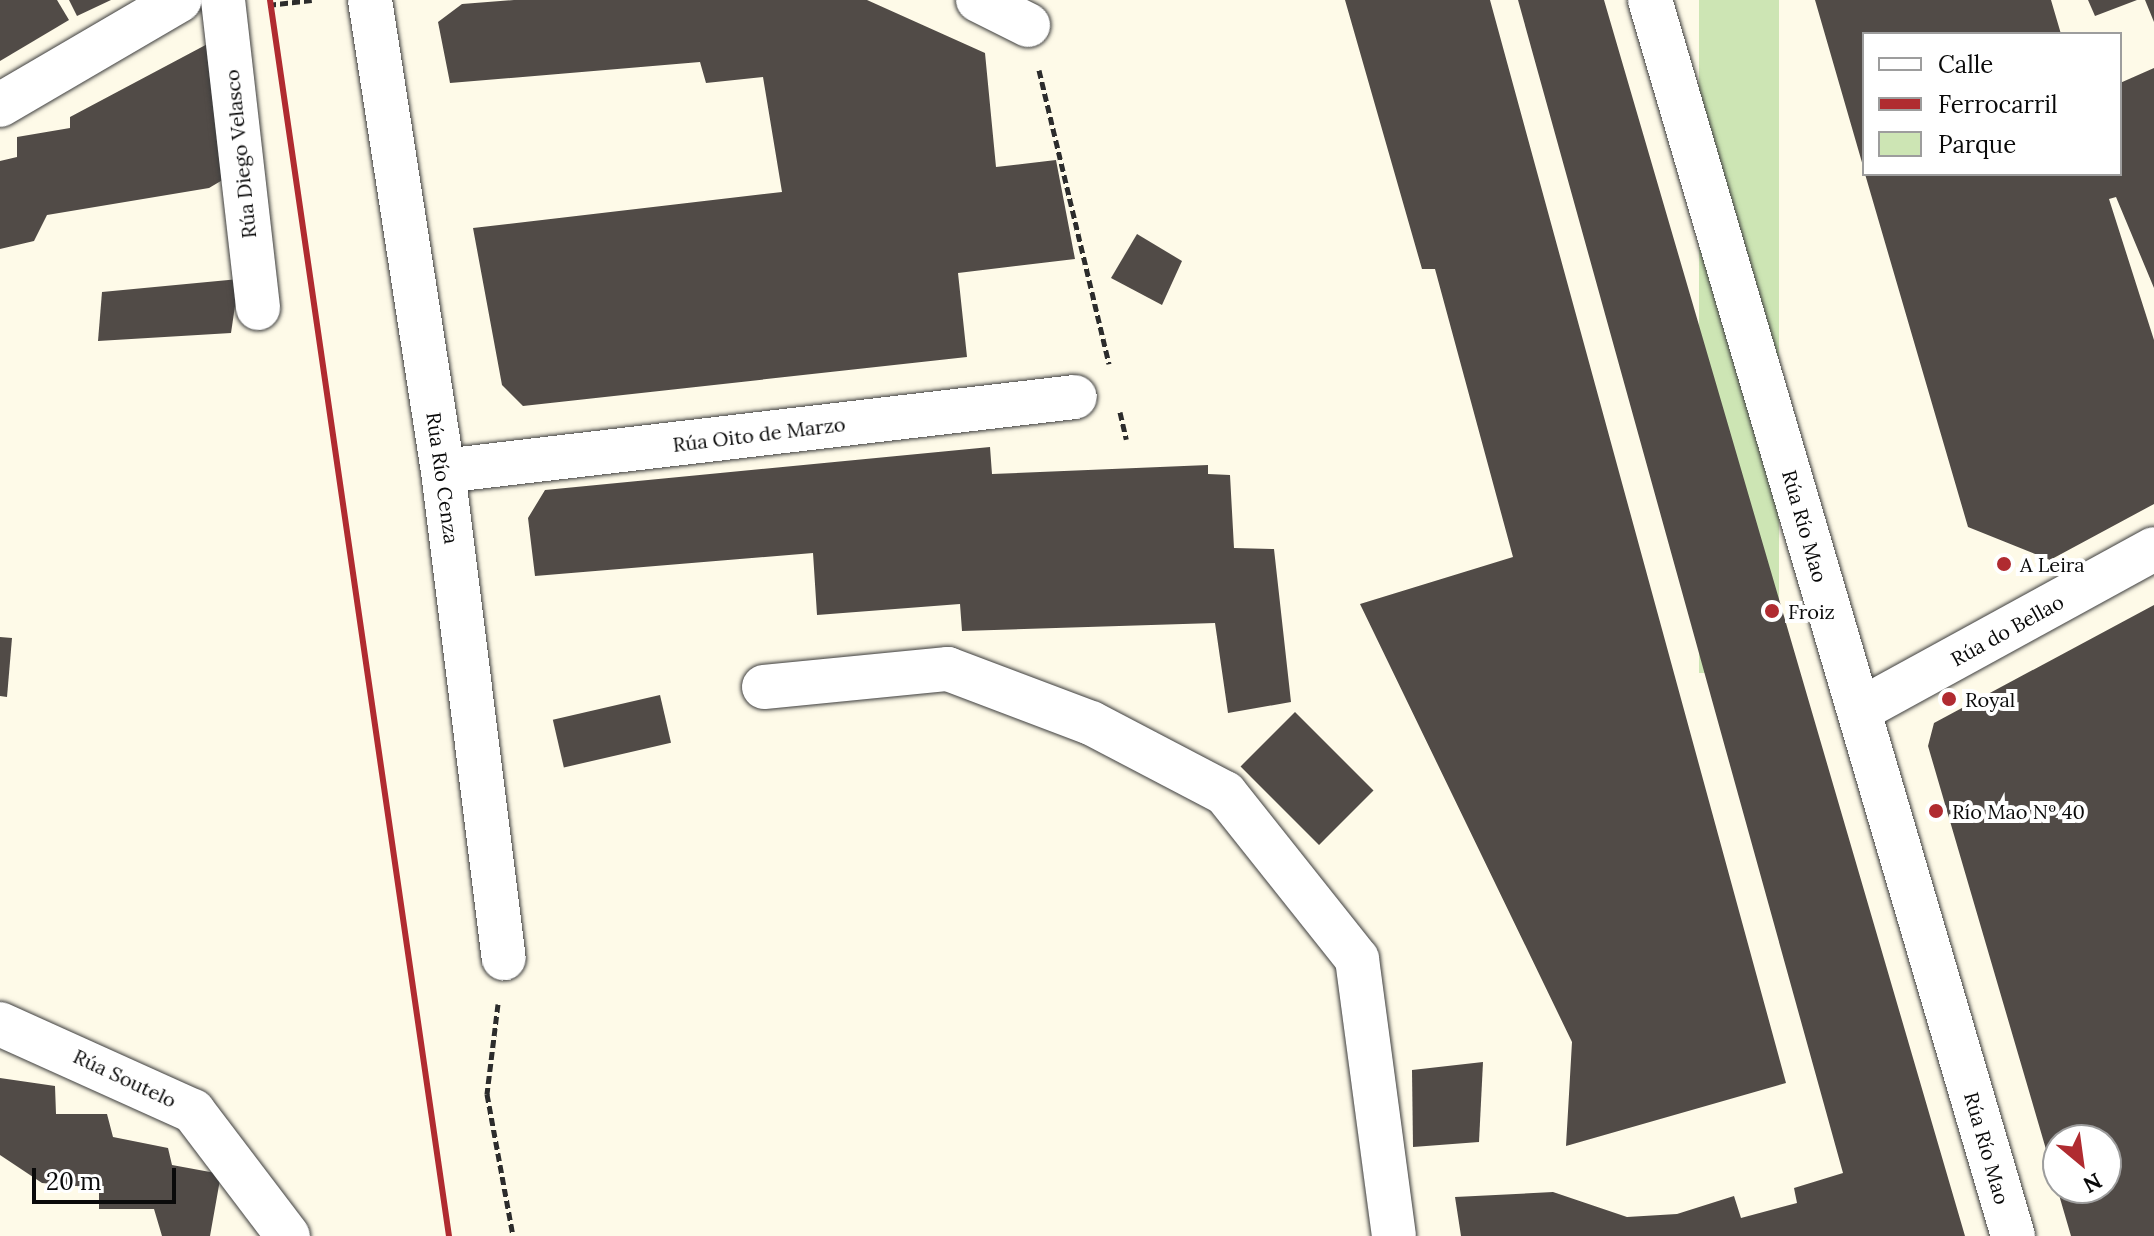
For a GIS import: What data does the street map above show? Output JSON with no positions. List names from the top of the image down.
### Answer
{
  "streets": {
    "street": [
      "Rúa Diego Velasco",
      "Rúa Oito de Marzo",
      "Rúa Río Cenza",
      "Rúa Río Mao",
      "Rúa do Bellao",
      "Rúa Soutelo"
    ]
  },
  "crossings": [
    ["Rúa Oito de Marzo", "Rúa Río Cenza"],
    ["Rúa Río Mao", "Rúa do Bellao"]
  ],
  "places": [
    "A Leira",
    "Froiz",
    "Royal",
    "Río Mao Nº 40"
  ],
  "legend": ["Calle", "Ferrocarril", "Parque"],
  "scale_bar": "20 m",
  "north": "bottom right"
}
